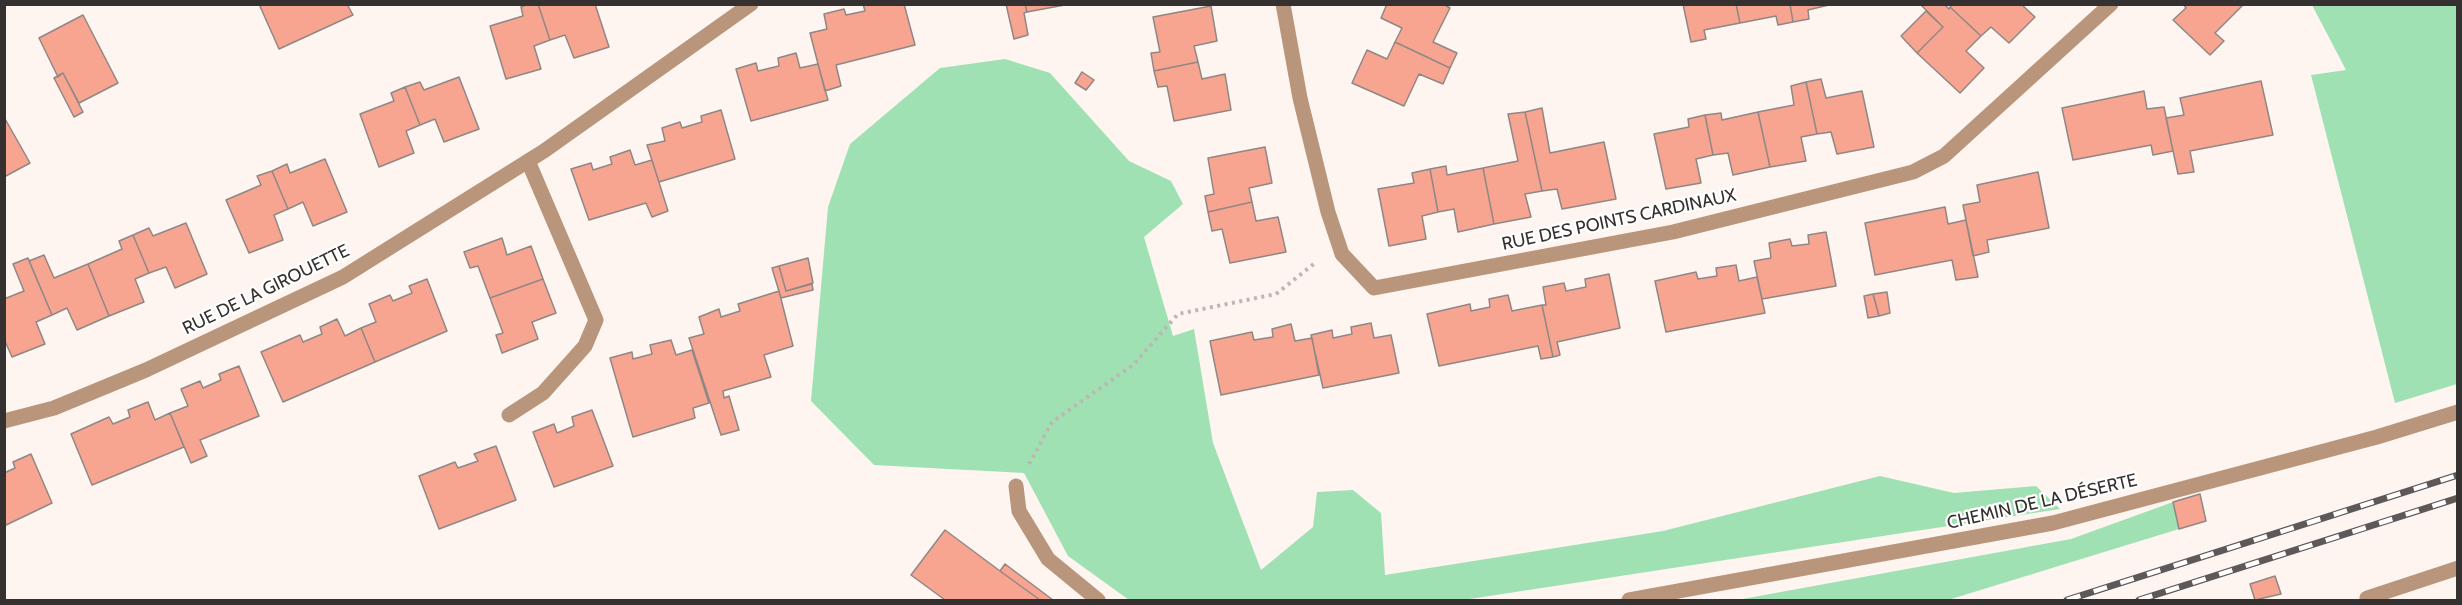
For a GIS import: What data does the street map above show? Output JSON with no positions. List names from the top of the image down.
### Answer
{
  "streets": {
    "street": ["RUE DES POINTS CARDINAUX", "RUE DE LA GIROUETTE", "CHEMIN DE LA DÉSERTE"]
  }
}
